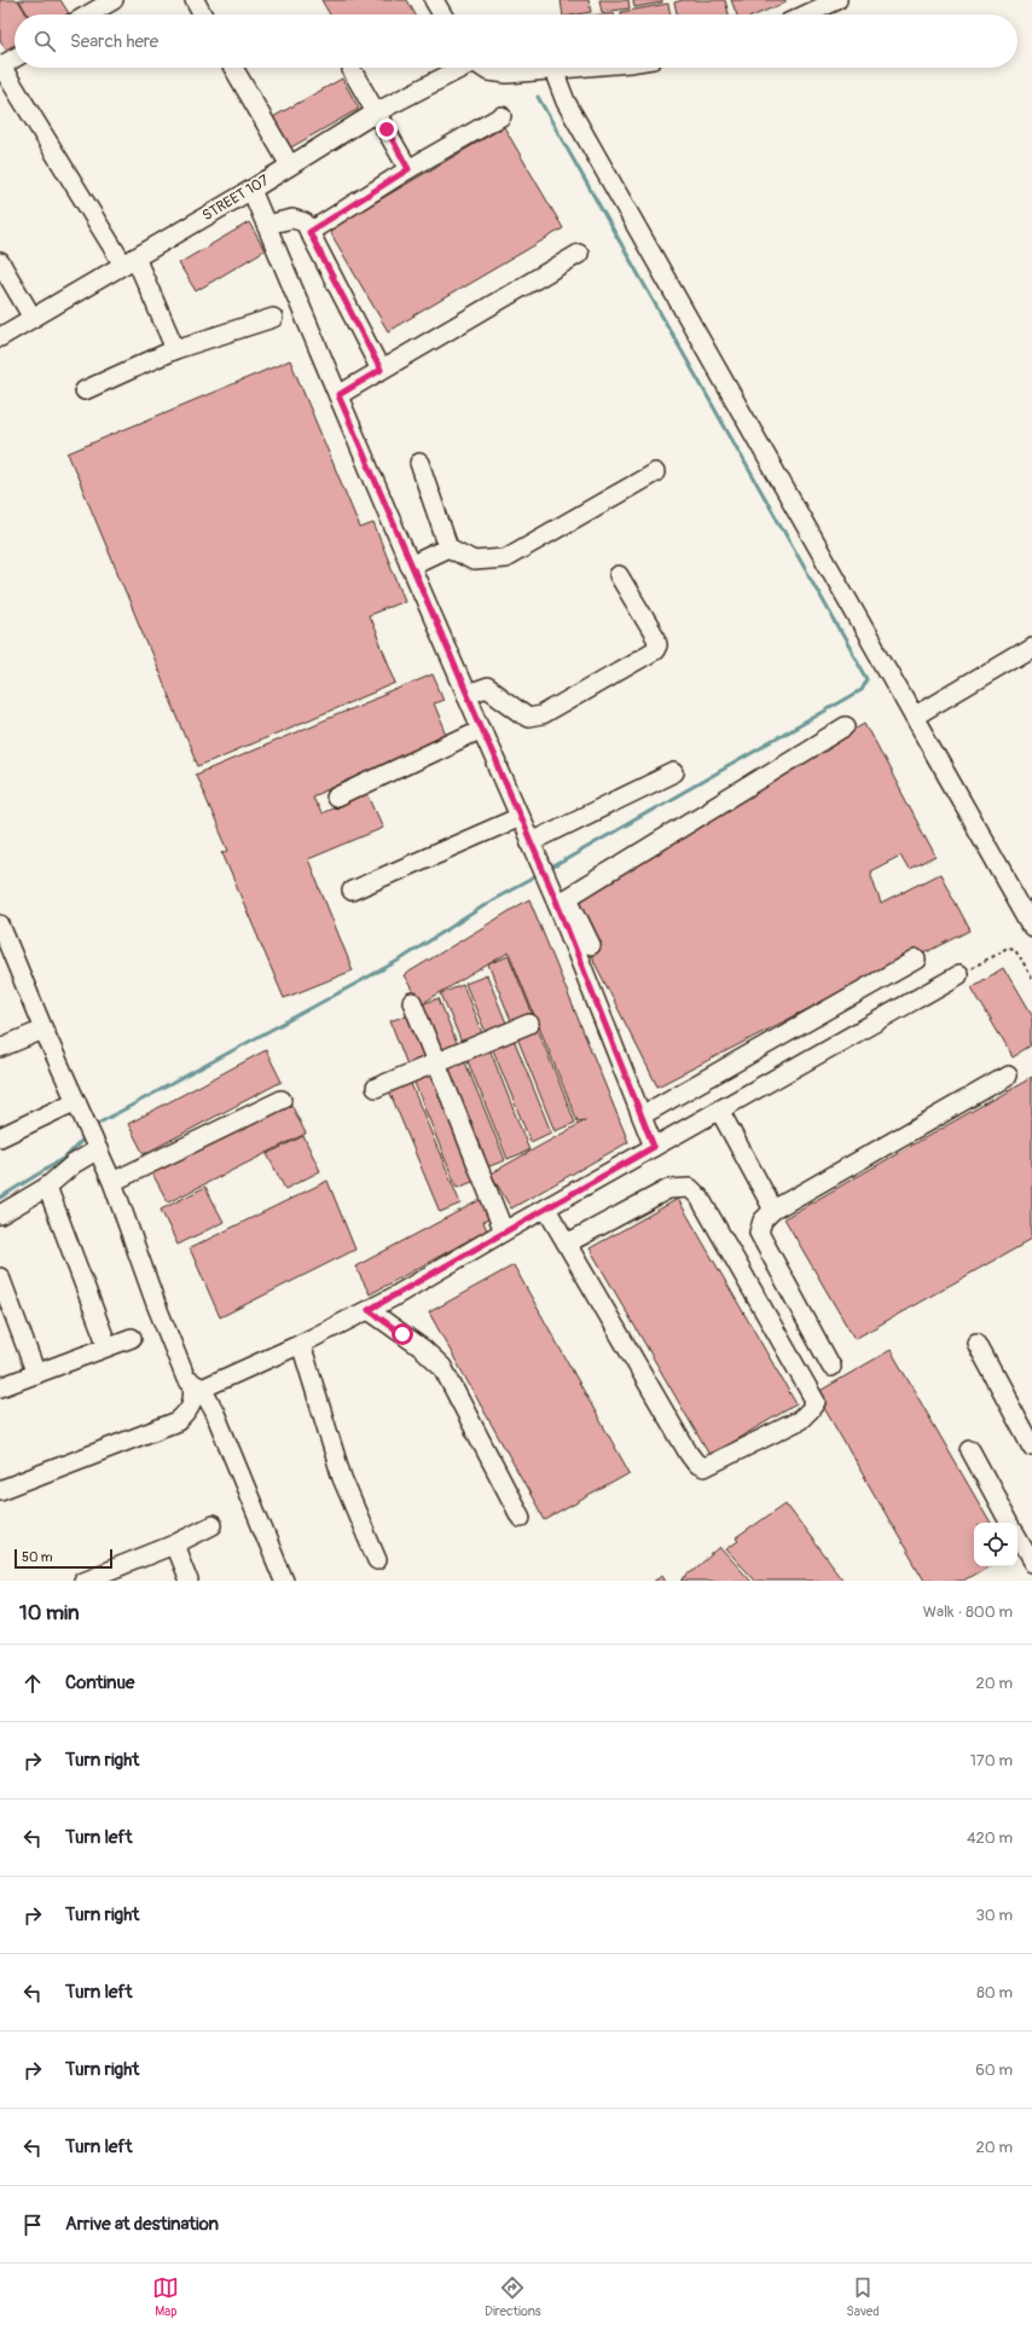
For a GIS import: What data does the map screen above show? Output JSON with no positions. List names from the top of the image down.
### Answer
{
  "streets": {
    "street": ["STREET 107"]
  },
  "scale_bar": "50 m",
  "page": {
    "search": "Search here",
    "scale": "50 m",
    "heading": ["10 min", "Walk · 800 m"],
    "list": [
      ["Continue", "20 m"],
      ["Turn right", "170 m"],
      ["Turn left", "420 m"],
      ["Turn right", "30 m"],
      ["Turn left", "80 m"],
      ["Turn right", "60 m"],
      ["Turn left", "20 m"],
      "Arrive at destination"
    ],
    "nav": ["Map", "Directions", "Saved"]
  }
}
